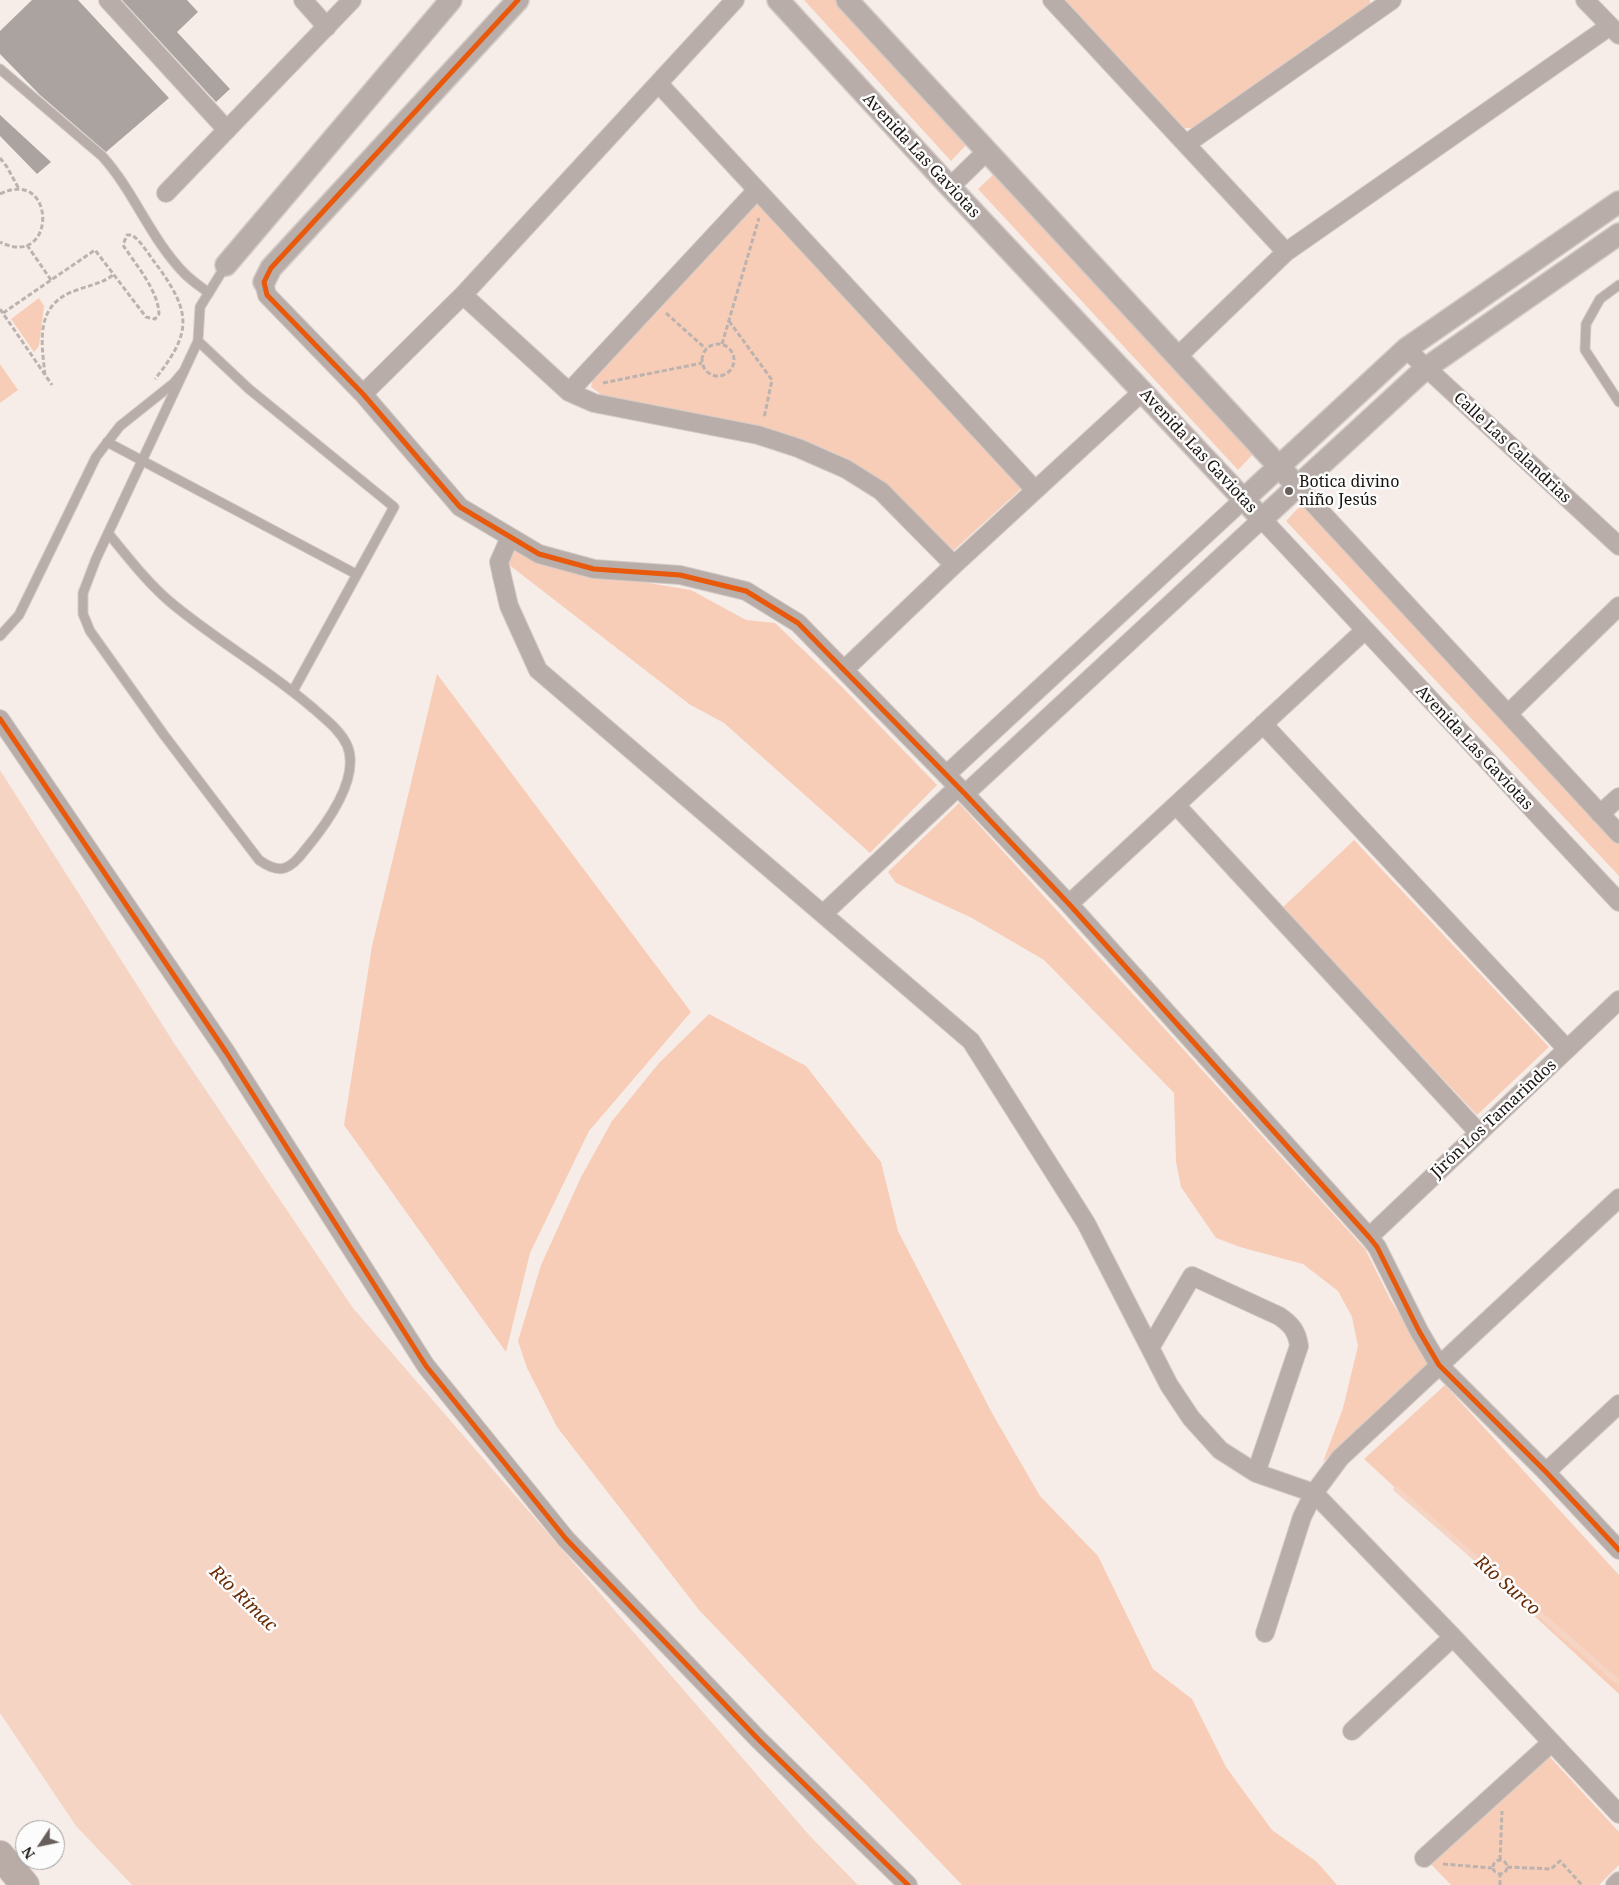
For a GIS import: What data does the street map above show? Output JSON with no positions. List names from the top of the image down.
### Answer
{
  "streets": {
    "street": ["Avenida Las Gaviotas", "Calle Las Calandrias", "Jirón Los Tamarindos"]
  },
  "water": ["Río Surco", "Río Rímac"],
  "places": ["Botica divino niño Jesús"],
  "north": "bottom left"
}
